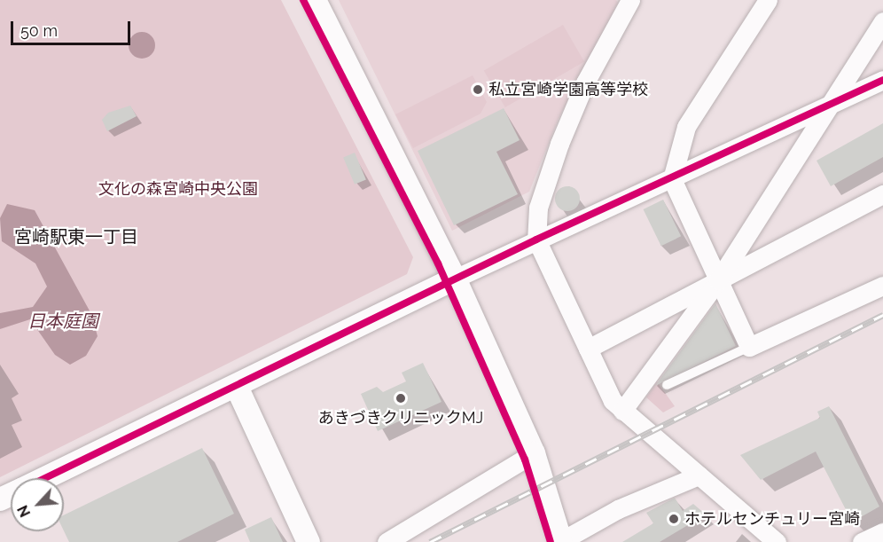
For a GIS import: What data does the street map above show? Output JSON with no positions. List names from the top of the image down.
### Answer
{
  "districts": ["宮崎駅東一丁目"],
  "water": ["日本庭園"],
  "parks": ["文化の森宮崎中央公園"],
  "places": ["私立宮崎学園高等学校", "あきづきクリニックMJ", "ホテルセンチュリー宮崎"],
  "scale_bar": "50 m",
  "north": "bottom left"
}
